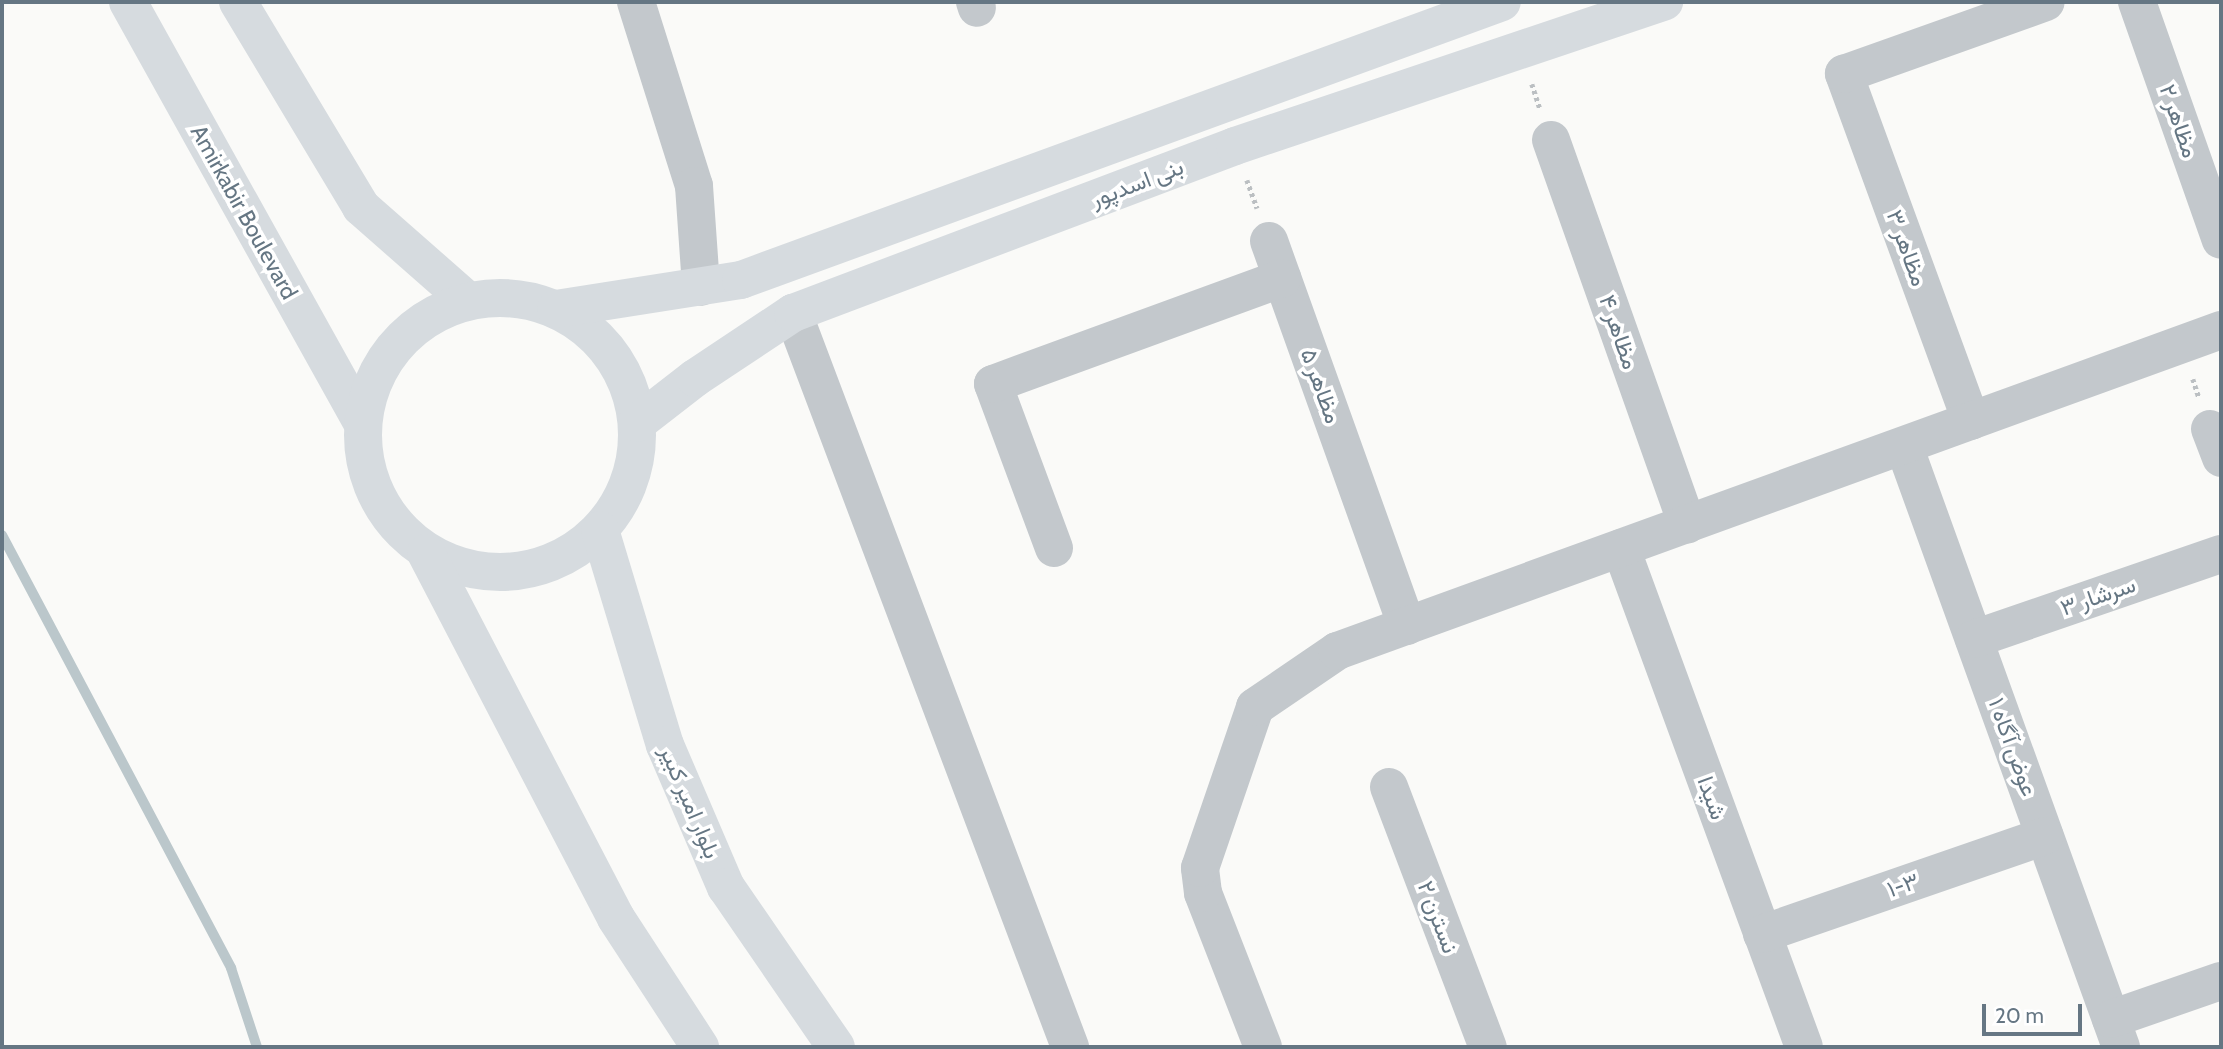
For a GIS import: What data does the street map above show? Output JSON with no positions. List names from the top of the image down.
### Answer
{
  "streets": {
    "main road": ["بنی اسدپور", "Amirkabir Boulevard", "بلوار امیر کبیر"],
    "street": [
      "مظاهر ۲",
      "مظاهر ۳",
      "مظاهر ۴",
      "مظاهر ۵",
      "سرشار ۳",
      "عوض آگاه ۱",
      "شیدا",
      "۱-۳",
      "نسترن ۲"
    ]
  },
  "crossings": [
    ["سرشار ۳", "عوض آگاه ۱"],
    ["عوض آگاه ۱", "۱-۳"],
    ["شیدا", "۱-۳"]
  ],
  "scale_bar": "20 m"
}
